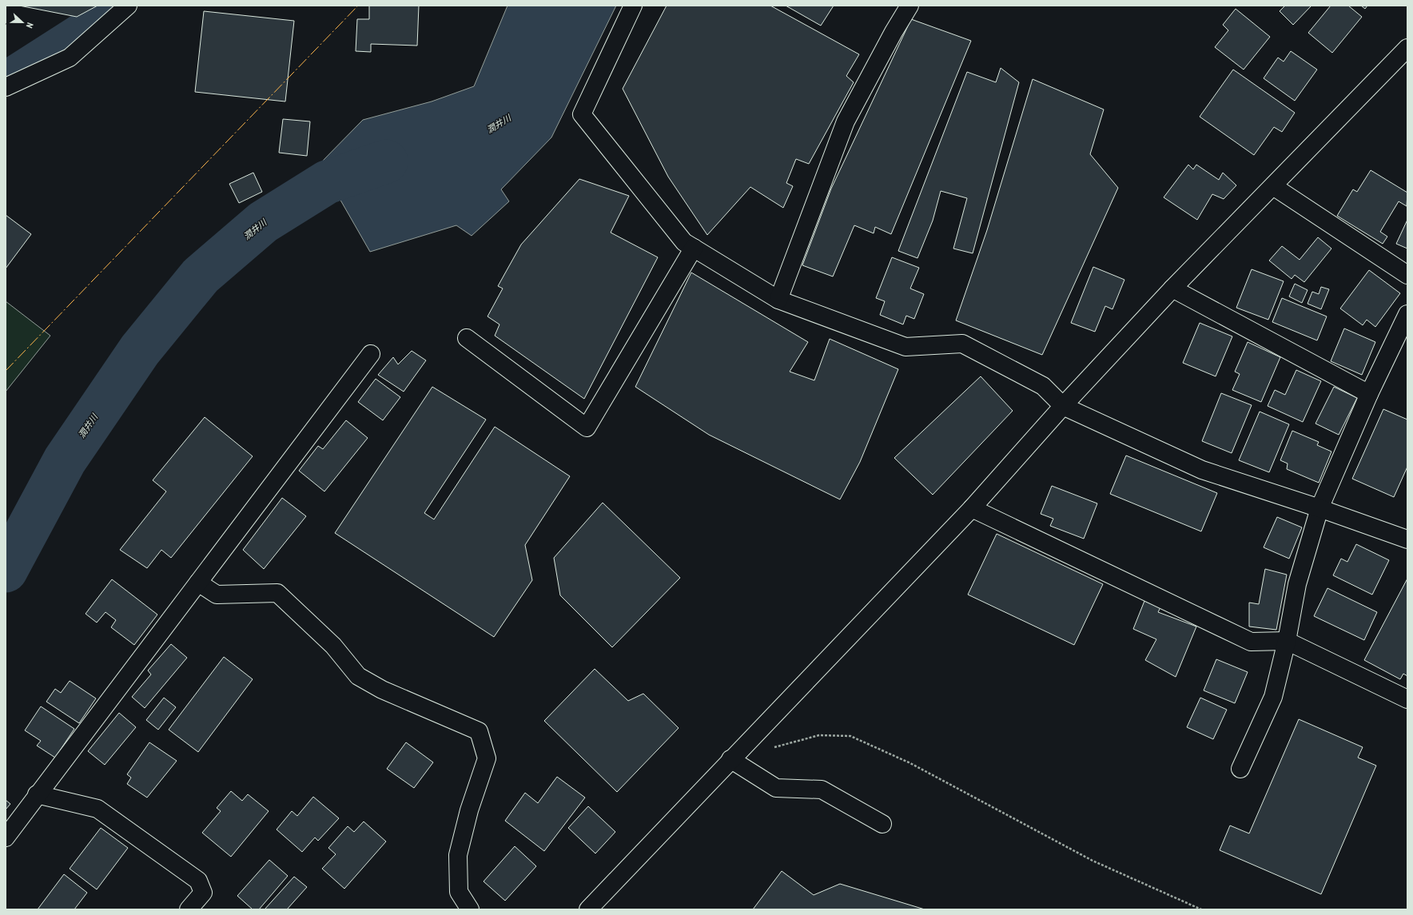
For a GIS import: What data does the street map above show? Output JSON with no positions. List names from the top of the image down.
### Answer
{
  "water": ["潤井川"],
  "north": "right"
}
